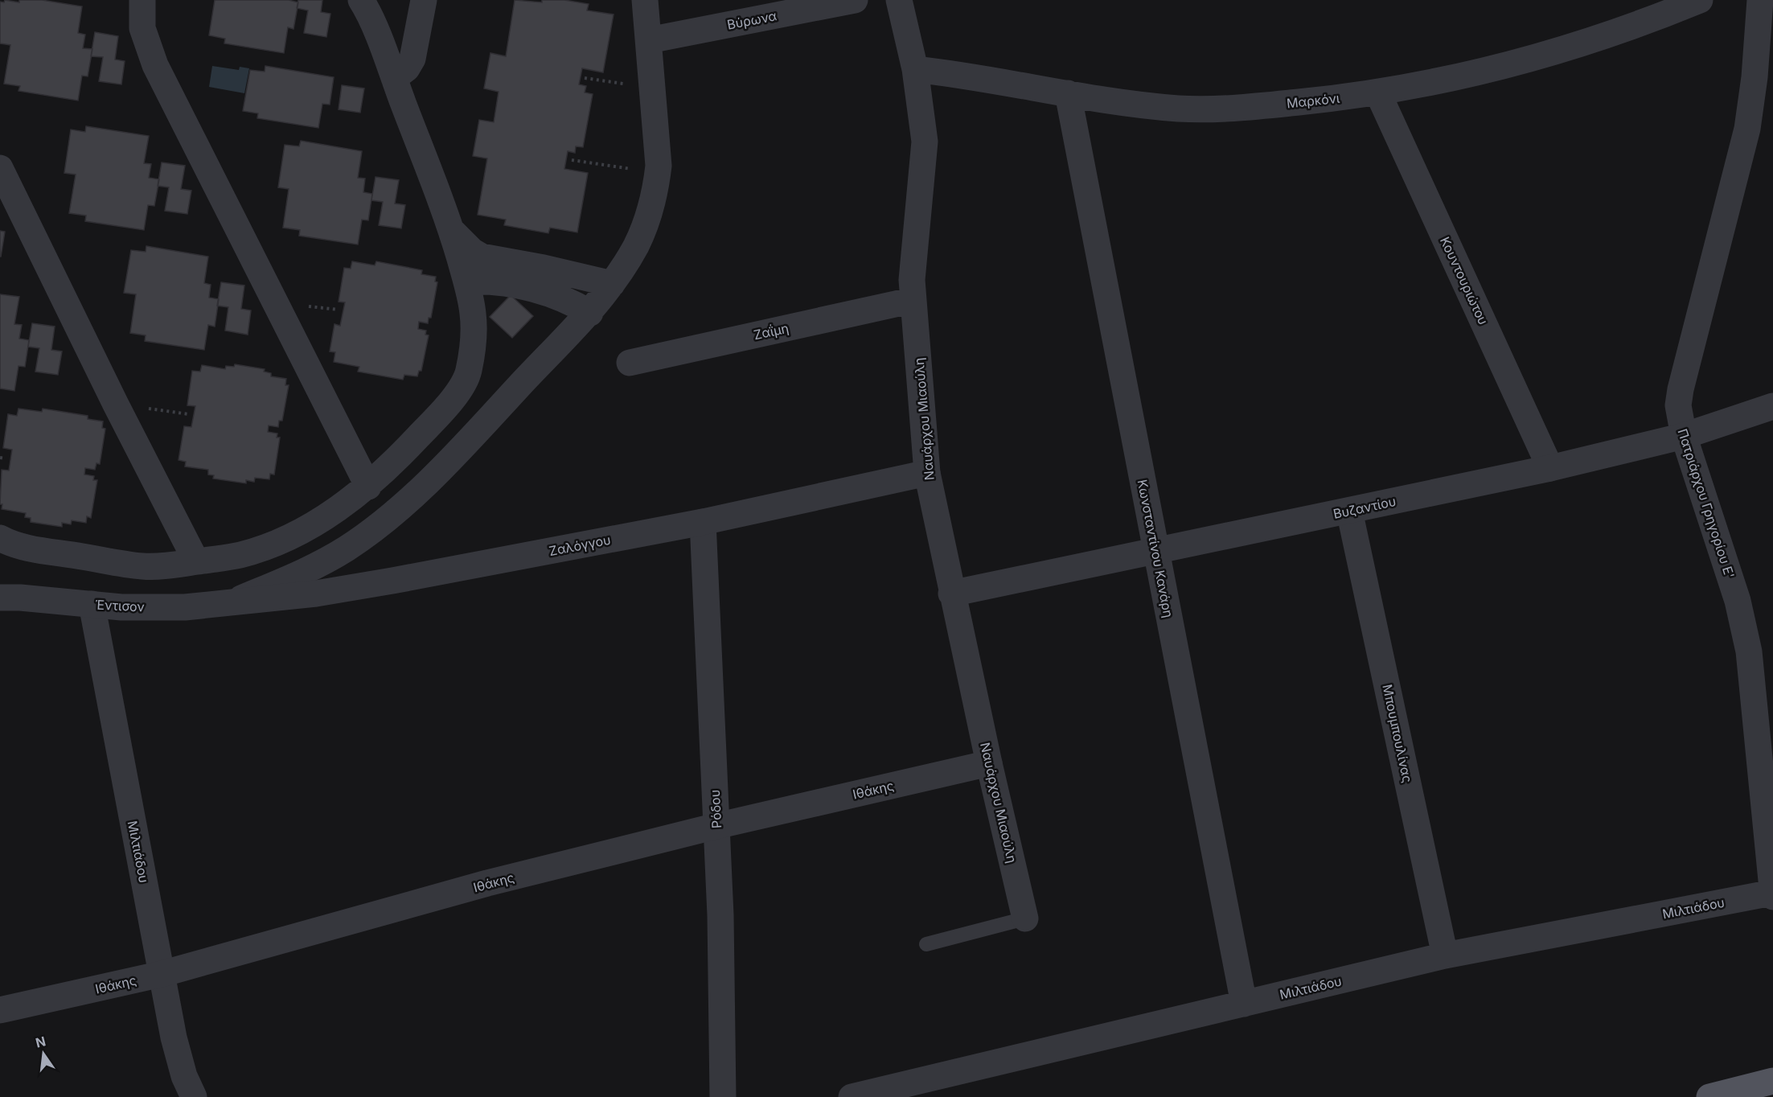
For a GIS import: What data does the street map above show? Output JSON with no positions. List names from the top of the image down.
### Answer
{
  "streets": {
    "street": [
      "Βύρωνα",
      "Μαρκόνι",
      "Κουντουριώτου",
      "Ζαΐμη",
      "Ναυάρχου Μιαούλη",
      "Πατριάρχου Γρηγορίου Ε'",
      "Βυζαντίου",
      "Ζαλόγγου",
      "Κωνσταντίνου Κανάρη",
      "Έντισον",
      "Μπουμπουλίνας",
      "Ιθάκης",
      "Ρόδου",
      "Μιλτιάδου"
    ]
  },
  "crossings": [
    ["Μαρκόνι", "Κουντουριώτου"],
    ["Μαρκόνι", "Ναυάρχου Μιαούλη"],
    ["Μαρκόνι", "Κωνσταντίνου Κανάρη"],
    ["Κουντουριώτου", "Βυζαντίου"],
    ["Ζαΐμη", "Ναυάρχου Μιαούλη"],
    ["Ναυάρχου Μιαούλη", "Βυζαντίου"],
    ["Ναυάρχου Μιαούλη", "Ζαλόγγου"],
    ["Ναυάρχου Μιαούλη", "Ιθάκης"],
    ["Πατριάρχου Γρηγορίου Ε'", "Βυζαντίου"],
    ["Πατριάρχου Γρηγορίου Ε'", "Μιλτιάδου"],
    ["Βυζαντίου", "Κωνσταντίνου Κανάρη"],
    ["Βυζαντίου", "Μπουμπουλίνας"],
    ["Ζαλόγγου", "Έντισον"],
    ["Ζαλόγγου", "Ρόδου"],
    ["Κωνσταντίνου Κανάρη", "Μιλτιάδου"],
    ["Έντισον", "Μιλτιάδου"],
    ["Μπουμπουλίνας", "Μιλτιάδου"],
    ["Ιθάκης", "Ρόδου"],
    ["Ιθάκης", "Μιλτιάδου"]
  ],
  "north": "top"
}
